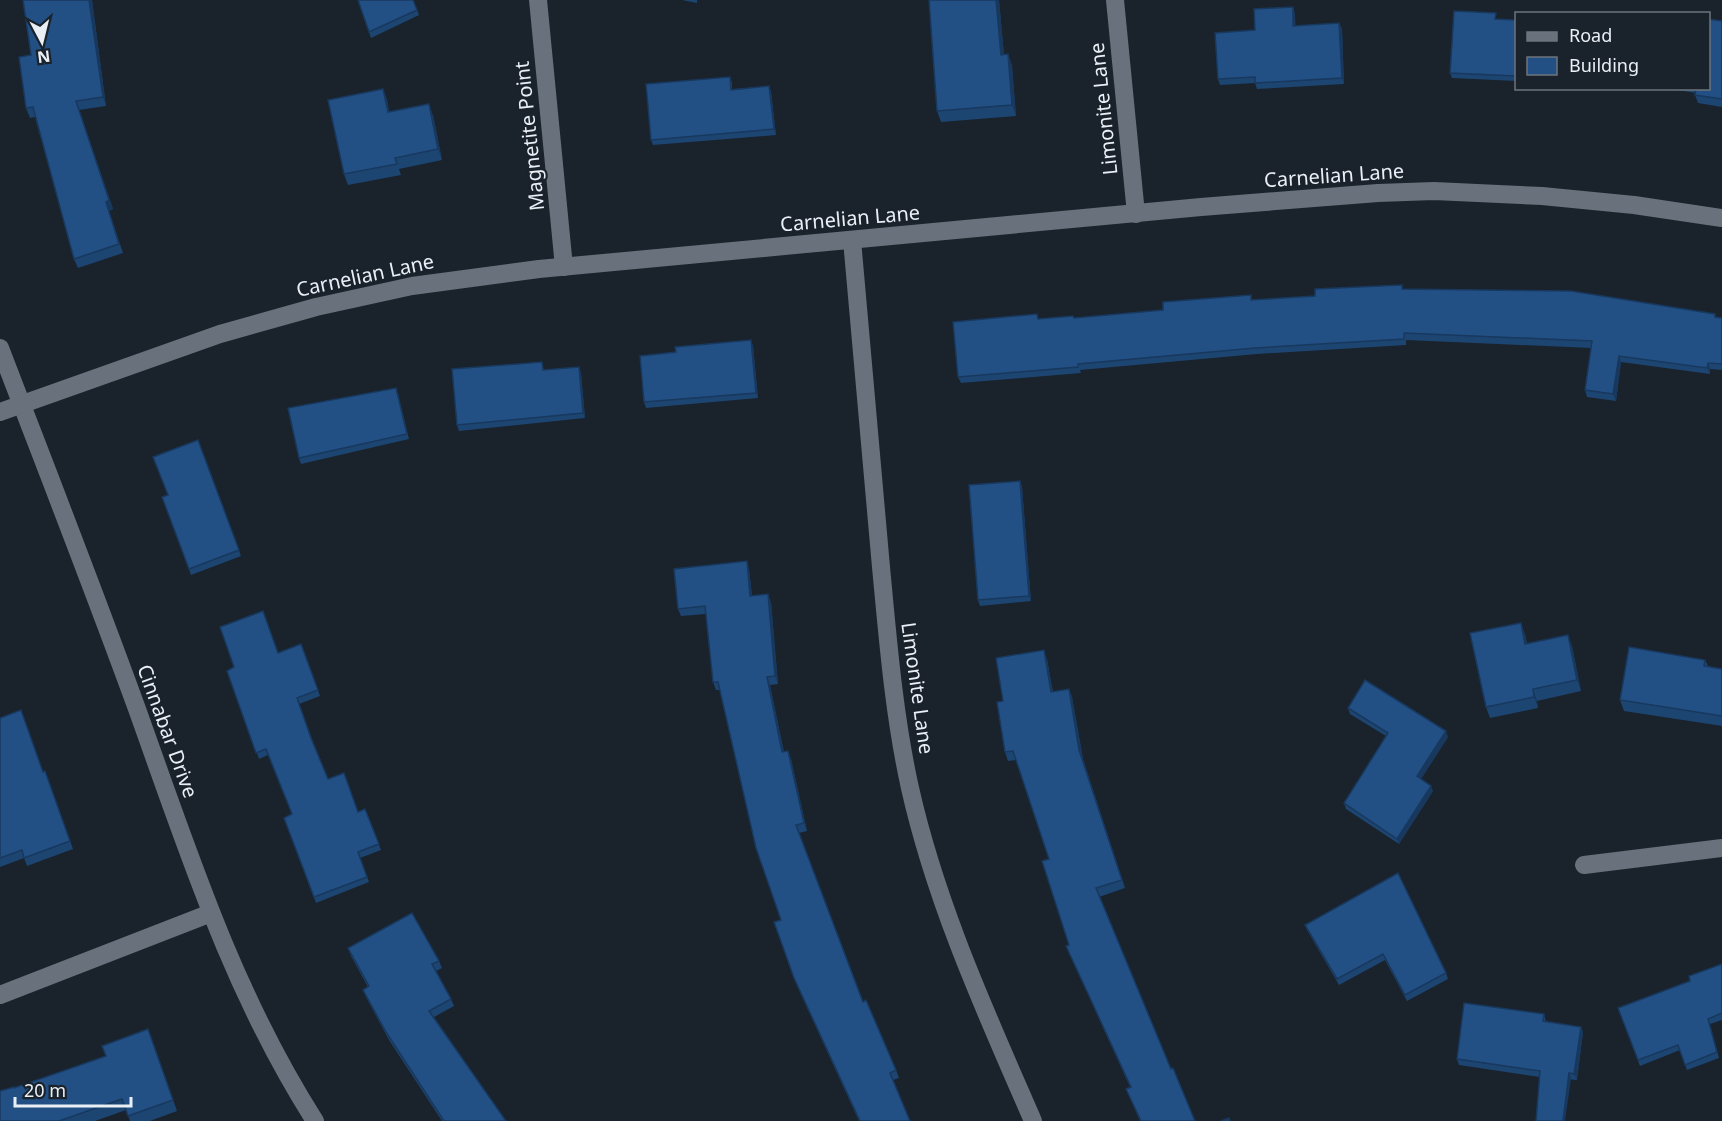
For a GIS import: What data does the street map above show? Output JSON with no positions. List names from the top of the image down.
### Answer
{
  "streets": {
    "street": [
      "Limonite Lane",
      "Magnetite Point",
      "Carnelian Lane",
      "Cinnabar Drive"
    ]
  },
  "crossings": [
    ["Limonite Lane", "Carnelian Lane"],
    ["Magnetite Point", "Carnelian Lane"],
    ["Carnelian Lane", "Cinnabar Drive"]
  ],
  "legend": ["Road", "Building"],
  "scale_bar": "20 m",
  "north": "bottom"
}
